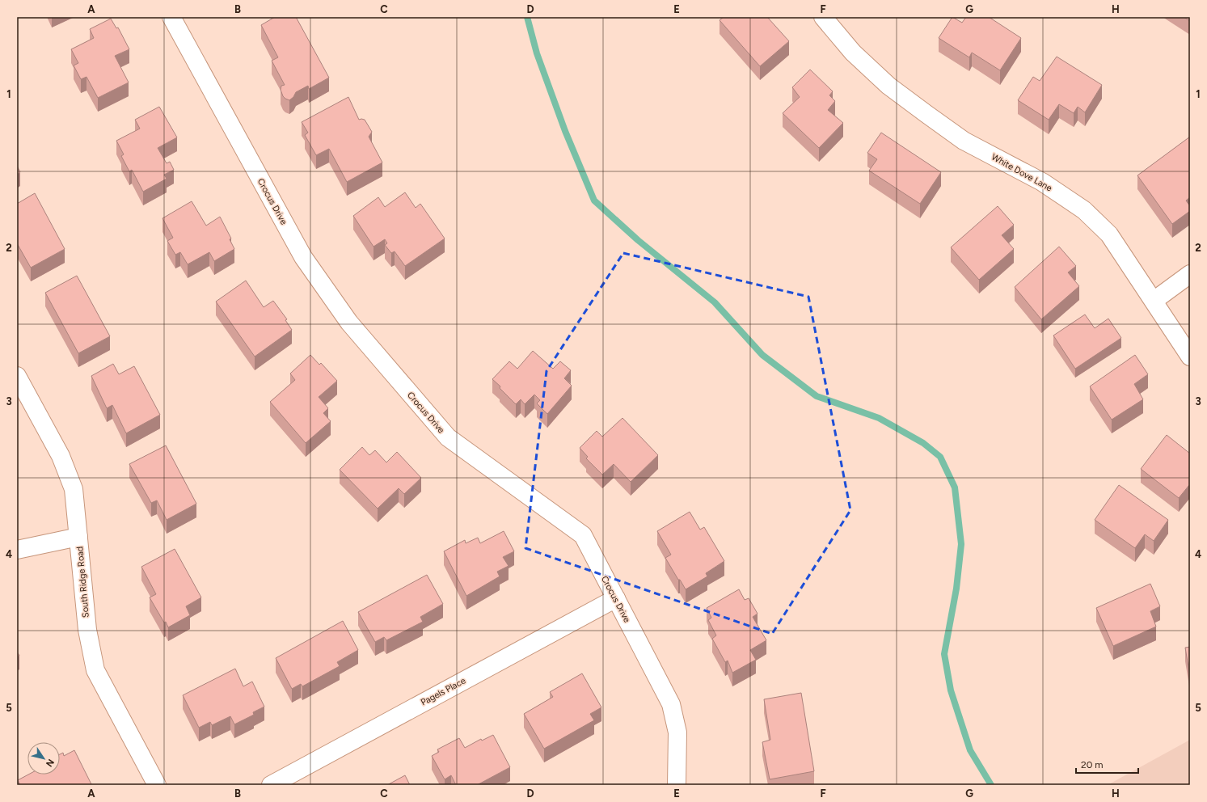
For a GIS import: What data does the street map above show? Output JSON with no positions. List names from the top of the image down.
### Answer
{
  "streets": {
    "street": [
      "White Dove Lane",
      "Crocus Drive",
      "South Ridge Road",
      "Pagels Place"
    ]
  },
  "crossings": [
    ["Crocus Drive", "Pagels Place"]
  ],
  "scale_bar": "20 m",
  "north": "bottom right",
  "grid": {
    "columns": [
      "A",
      "B",
      "C",
      "D",
      "E",
      "F",
      "G",
      "H"
    ],
    "rows": [
      "1",
      "2",
      "3",
      "4",
      "5"
    ]
  }
}
